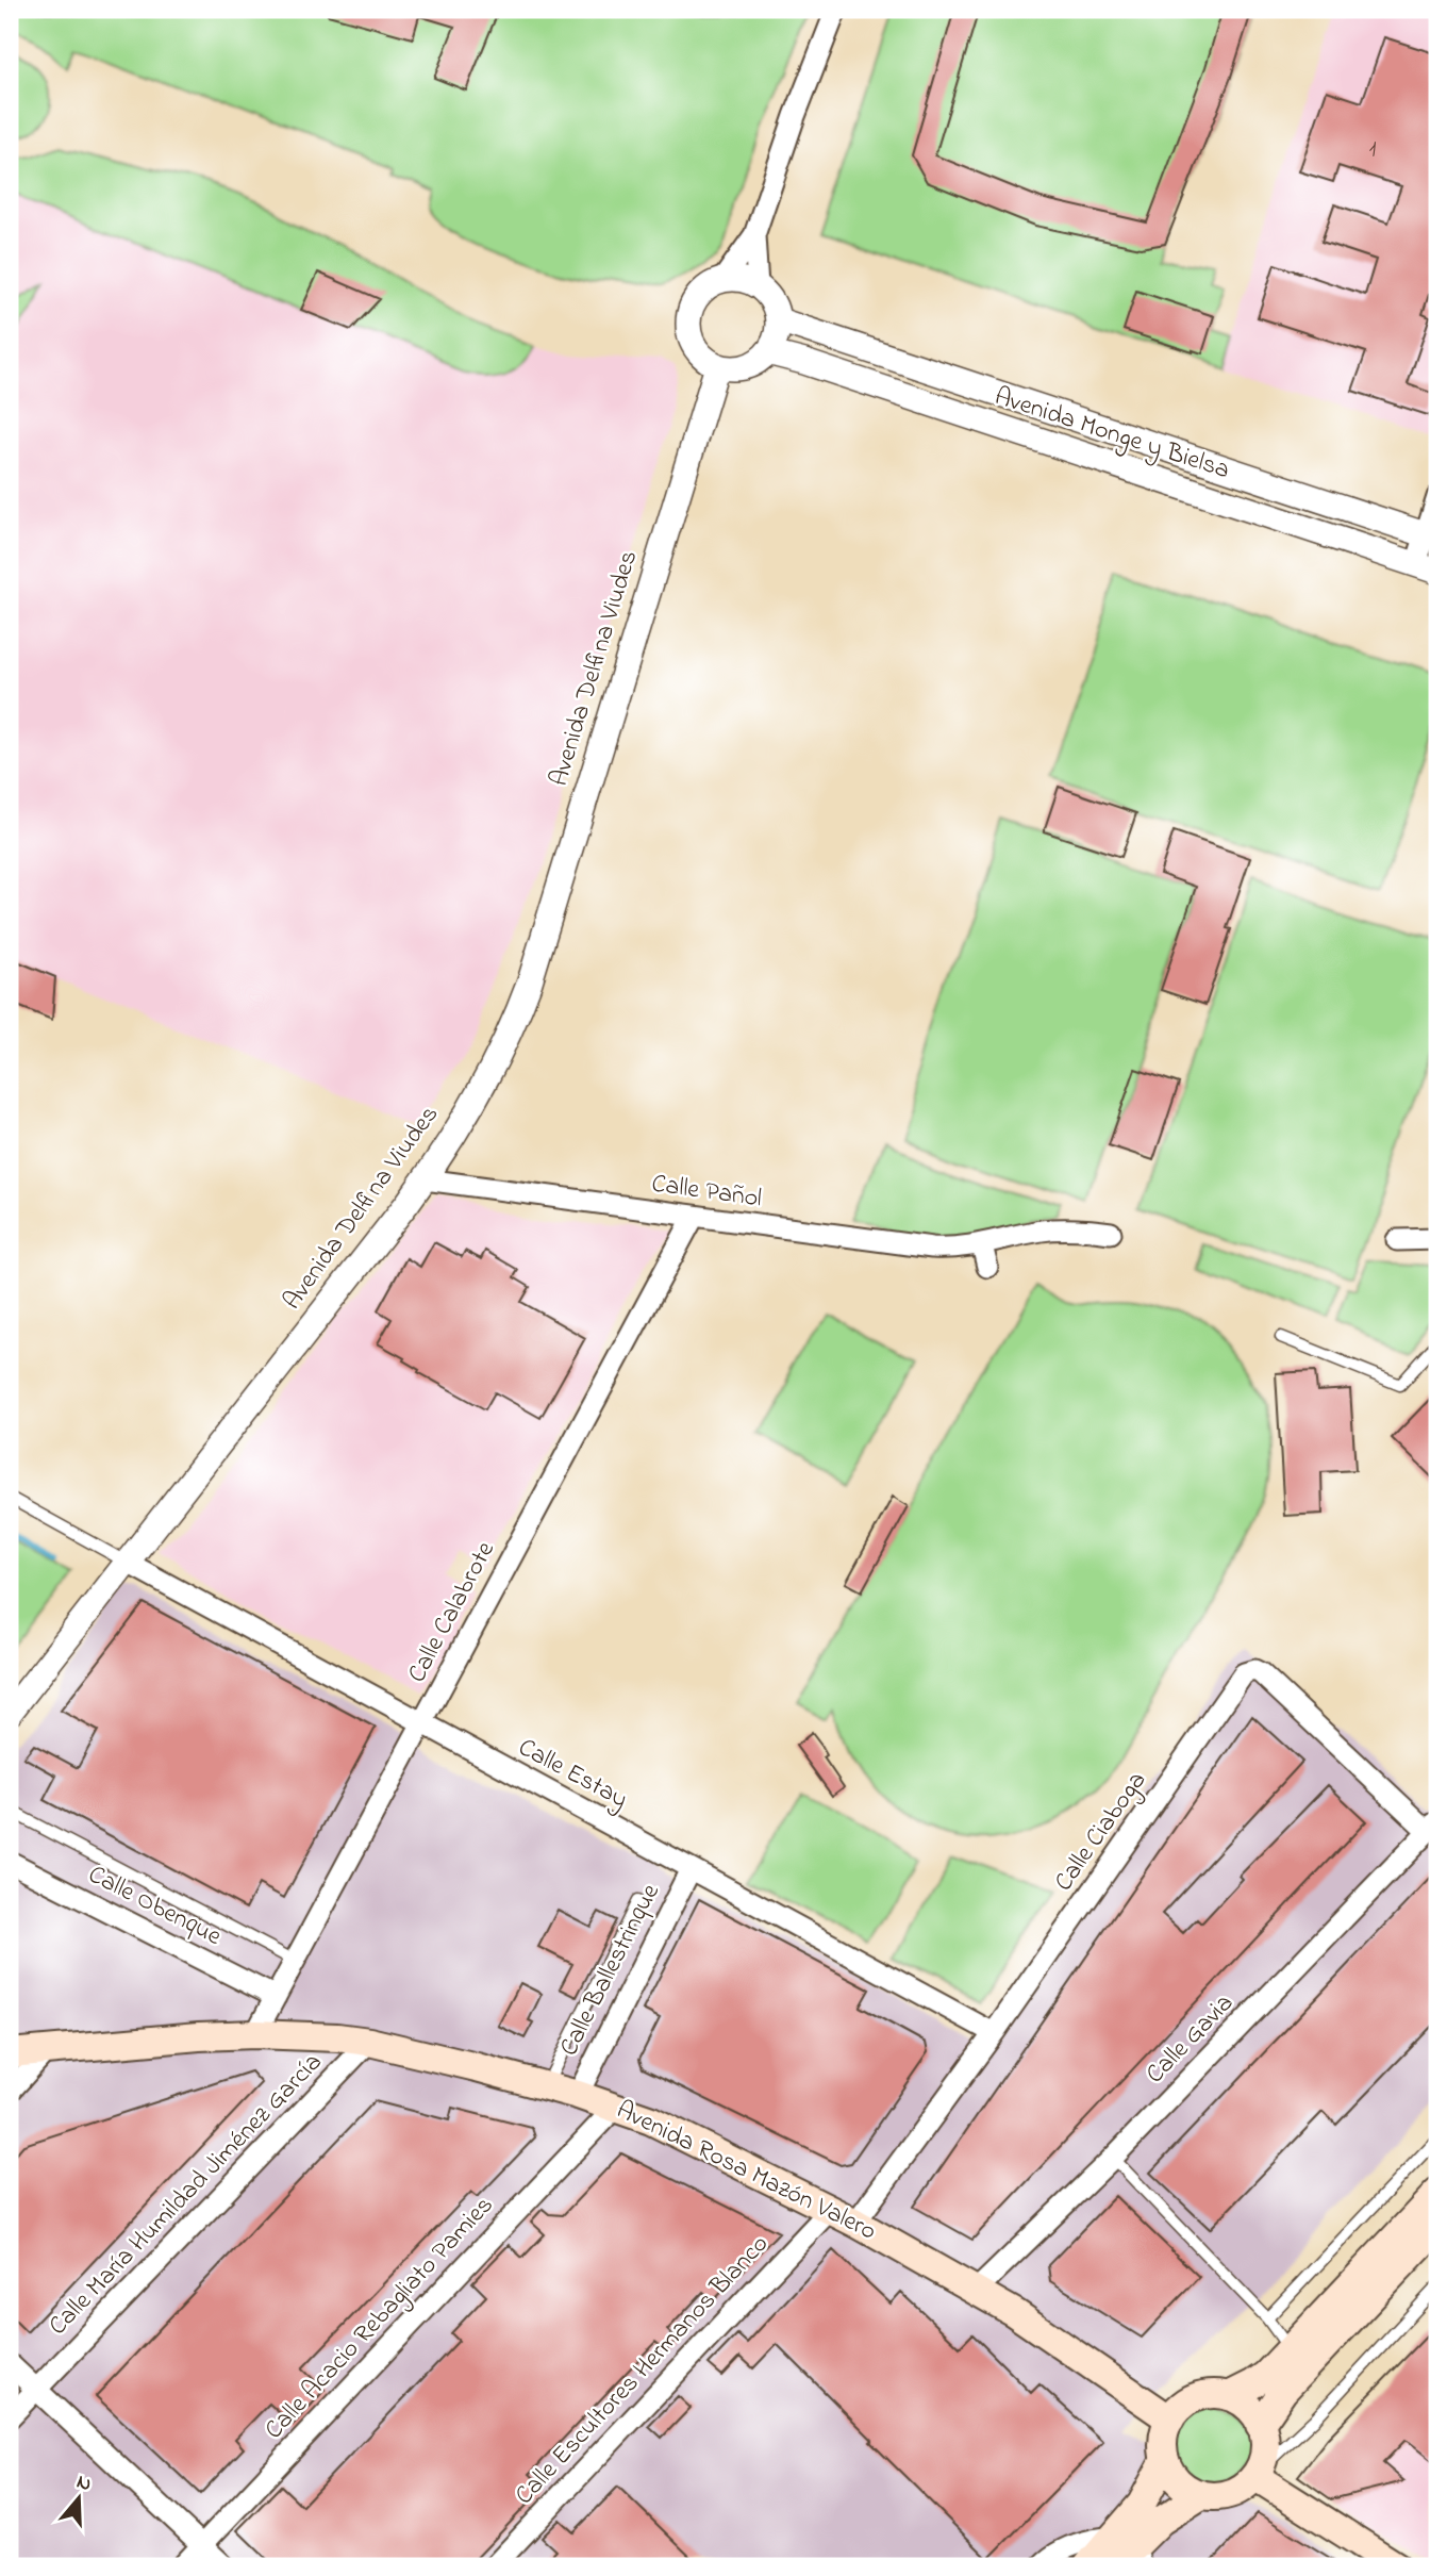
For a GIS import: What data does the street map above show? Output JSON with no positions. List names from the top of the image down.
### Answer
{
  "streets": {
    "main road": ["Avenida Rosa Mazón Valero"],
    "street": [
      "Avenida Monge y Bielsa",
      "Avenida Delfina Viudes",
      "Calle Pañol",
      "Calle Calabrote",
      "Calle Estay",
      "Calle Ciaboga",
      "Calle Obenque",
      "Calle Ballestrinque",
      "Calle Gavia",
      "Calle María Humildad Jiménez García",
      "Calle Acacio Rebagliato Pamies",
      "Calle Escultores Hermanos Blanco"
    ]
  },
  "crossings": [
    ["Avenida Monge y Bielsa", "Avenida Delfina Viudes"],
    ["Avenida Delfina Viudes", "Calle Pañol"],
    ["Avenida Delfina Viudes", "Calle Estay"],
    ["Calle Pañol", "Calle Calabrote"],
    ["Calle Calabrote", "Calle Estay"],
    ["Calle Calabrote", "Calle Obenque"],
    ["Calle Calabrote", "Avenida Rosa Mazón Valero"],
    ["Calle Estay", "Calle Ciaboga"],
    ["Calle Estay", "Calle Ballestrinque"],
    ["Calle Ciaboga", "Calle Gavia"],
    ["Calle Ciaboga", "Avenida Rosa Mazón Valero"],
    ["Calle Ballestrinque", "Avenida Rosa Mazón Valero"],
    ["Calle Gavia", "Avenida Rosa Mazón Valero"],
    ["Avenida Rosa Mazón Valero", "Calle María Humildad Jiménez García"],
    ["Avenida Rosa Mazón Valero", "Calle Acacio Rebagliato Pamies"],
    ["Avenida Rosa Mazón Valero", "Calle Escultores Hermanos Blanco"]
  ],
  "house_numbers": ["1"],
  "north": "top"
}
